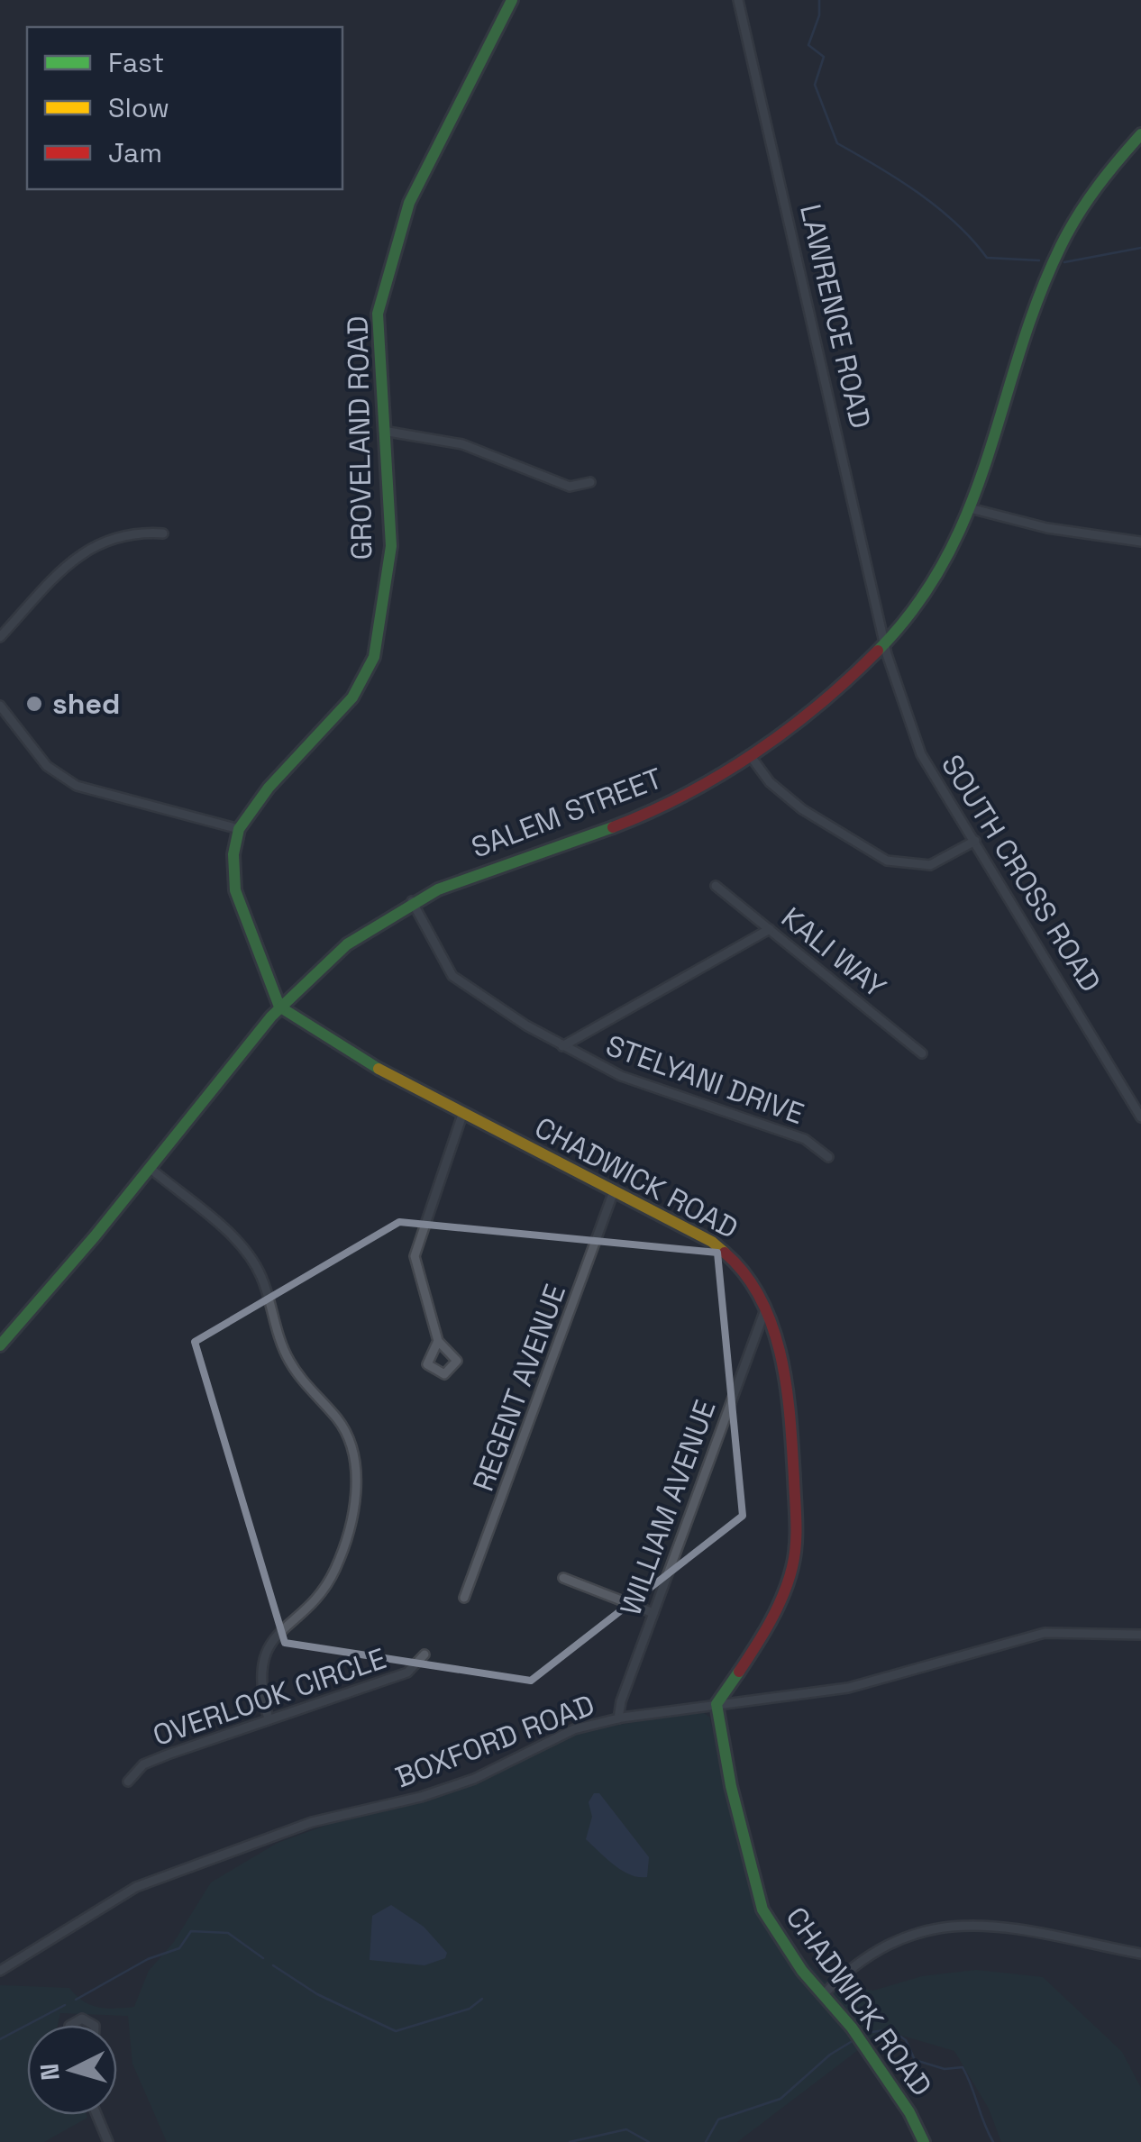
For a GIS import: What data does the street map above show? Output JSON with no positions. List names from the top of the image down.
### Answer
{
  "streets": {
    "main road": ["GROVELAND ROAD", "SALEM STREET", "CHADWICK ROAD"],
    "street": [
      "LAWRENCE ROAD",
      "SOUTH CROSS ROAD",
      "KALI WAY",
      "STELYANI DRIVE",
      "REGENT AVENUE",
      "WILLIAM AVENUE",
      "OVERLOOK CIRCLE",
      "BOXFORD ROAD"
    ]
  },
  "crossings": [
    ["LAWRENCE ROAD", "SALEM STREET"],
    ["LAWRENCE ROAD", "SOUTH CROSS ROAD"],
    ["SALEM STREET", "SOUTH CROSS ROAD"],
    ["SALEM STREET", "STELYANI DRIVE"],
    ["SALEM STREET", "CHADWICK ROAD"],
    ["CHADWICK ROAD", "REGENT AVENUE"],
    ["CHADWICK ROAD", "WILLIAM AVENUE"],
    ["CHADWICK ROAD", "BOXFORD ROAD"],
    ["WILLIAM AVENUE", "BOXFORD ROAD"]
  ],
  "places": ["shed"],
  "legend": ["Fast", "Slow", "Jam"],
  "north": "left"
}
